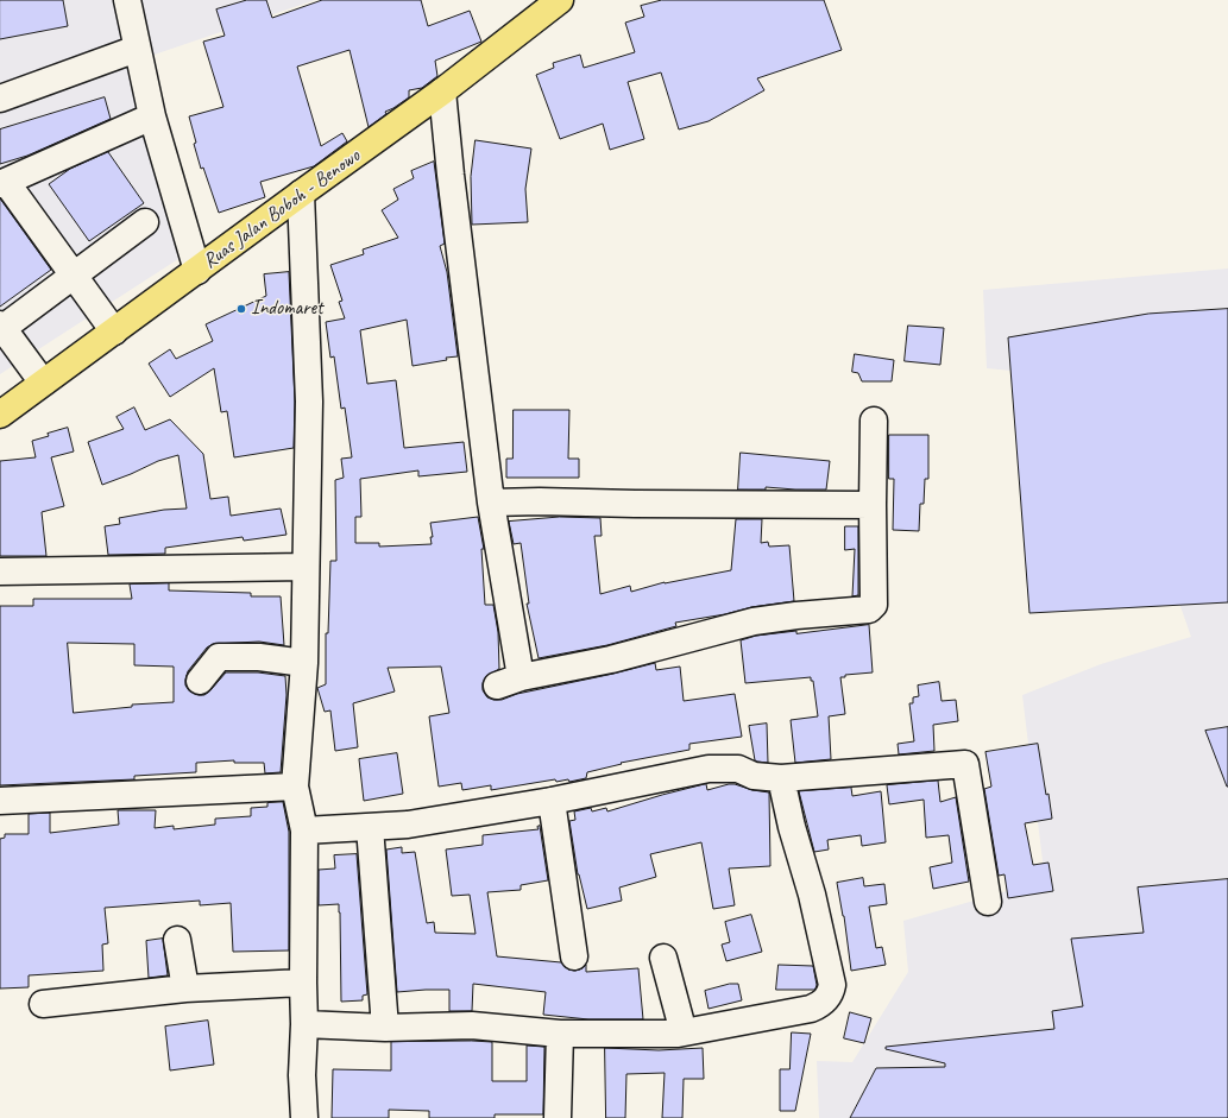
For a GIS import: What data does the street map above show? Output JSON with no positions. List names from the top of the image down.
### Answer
{
  "streets": {
    "main road": ["Ruas Jalan Boboh - Benowo"]
  },
  "places": ["Indomaret"]
}
